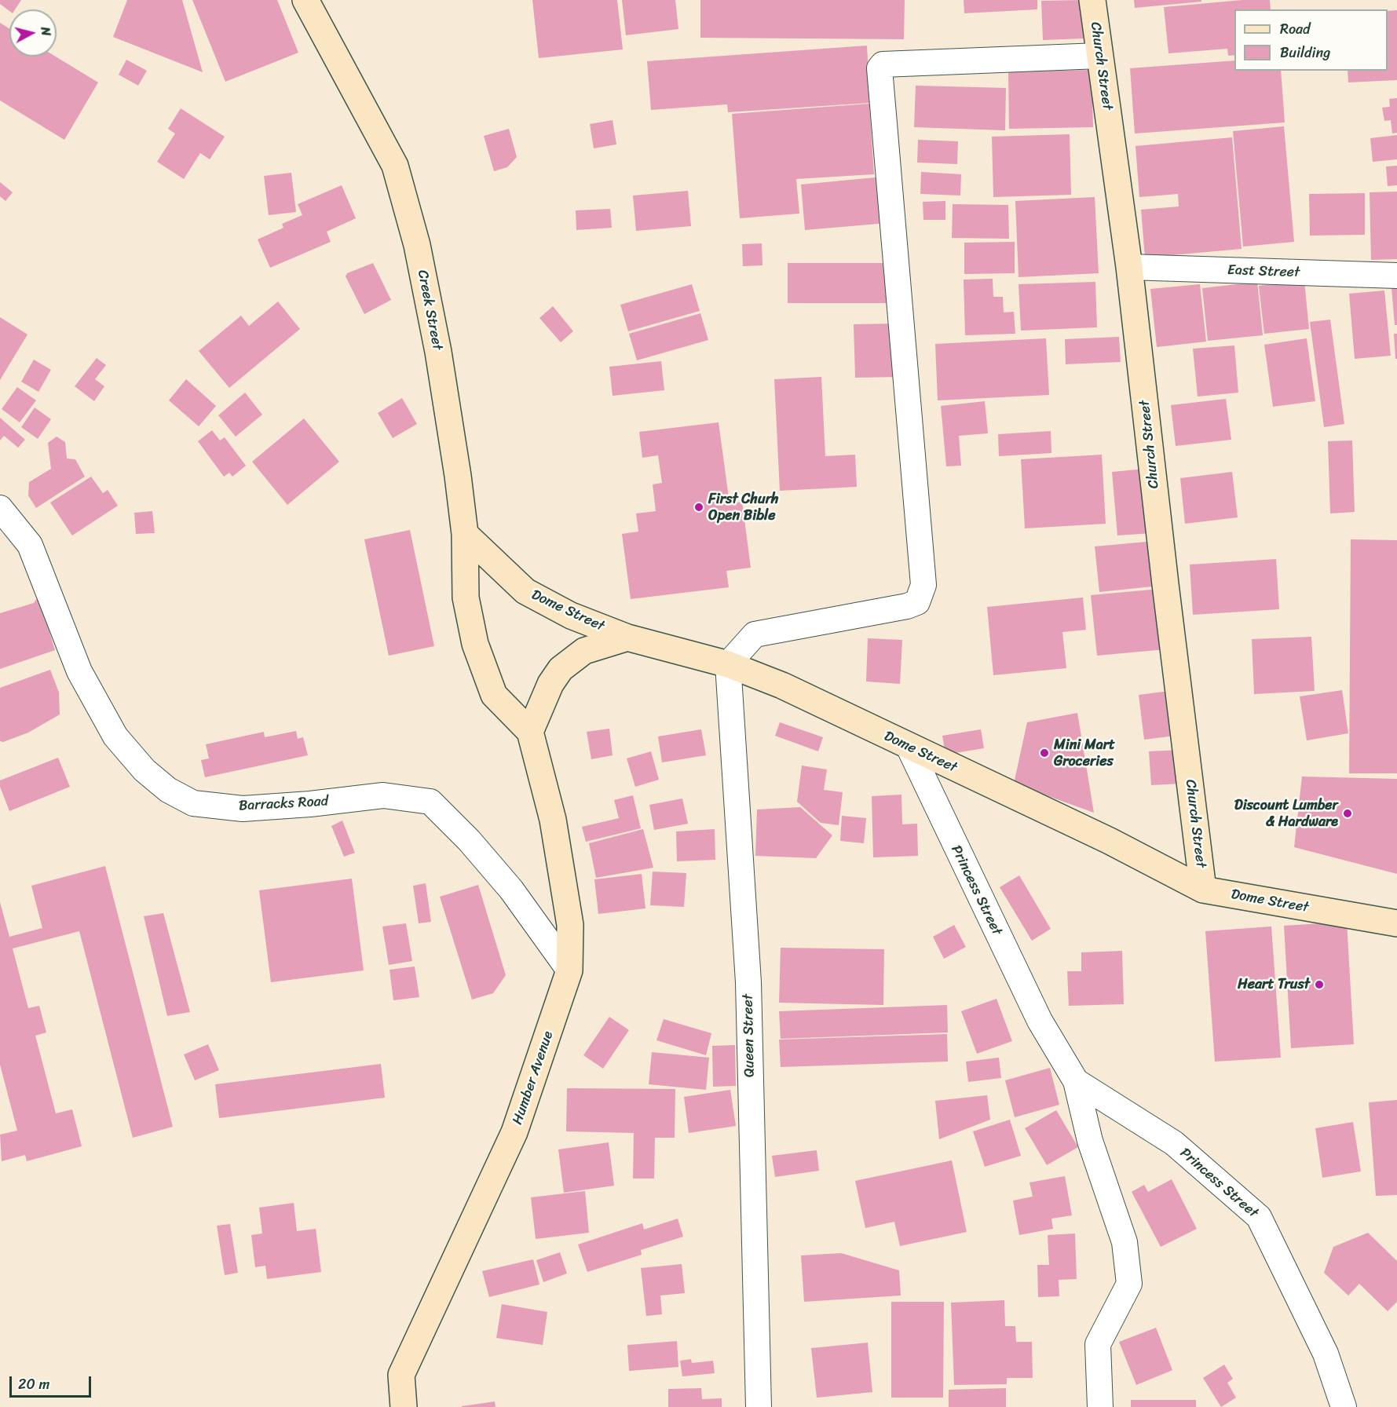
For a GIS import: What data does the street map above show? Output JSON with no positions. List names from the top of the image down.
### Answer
{
  "streets": {
    "street": [
      "Church Street",
      "East Street",
      "Creek Street",
      "Dome Street",
      "Barracks Road",
      "Princess Street",
      "Queen Street",
      "Humber Avenue"
    ]
  },
  "crossings": [
    ["Church Street", "East Street"],
    ["Church Street", "Dome Street"],
    ["Creek Street", "Dome Street"],
    ["Creek Street", "Humber Avenue"],
    ["Dome Street", "Princess Street"],
    ["Dome Street", "Queen Street"],
    ["Barracks Road", "Humber Avenue"]
  ],
  "places": [
    "First Churh Open Bible",
    "Mini Mart Groceries",
    "Discount Lumber & Hardware",
    "Heart Trust"
  ],
  "legend": ["Road", "Building"],
  "scale_bar": "20 m",
  "north": "right"
}
